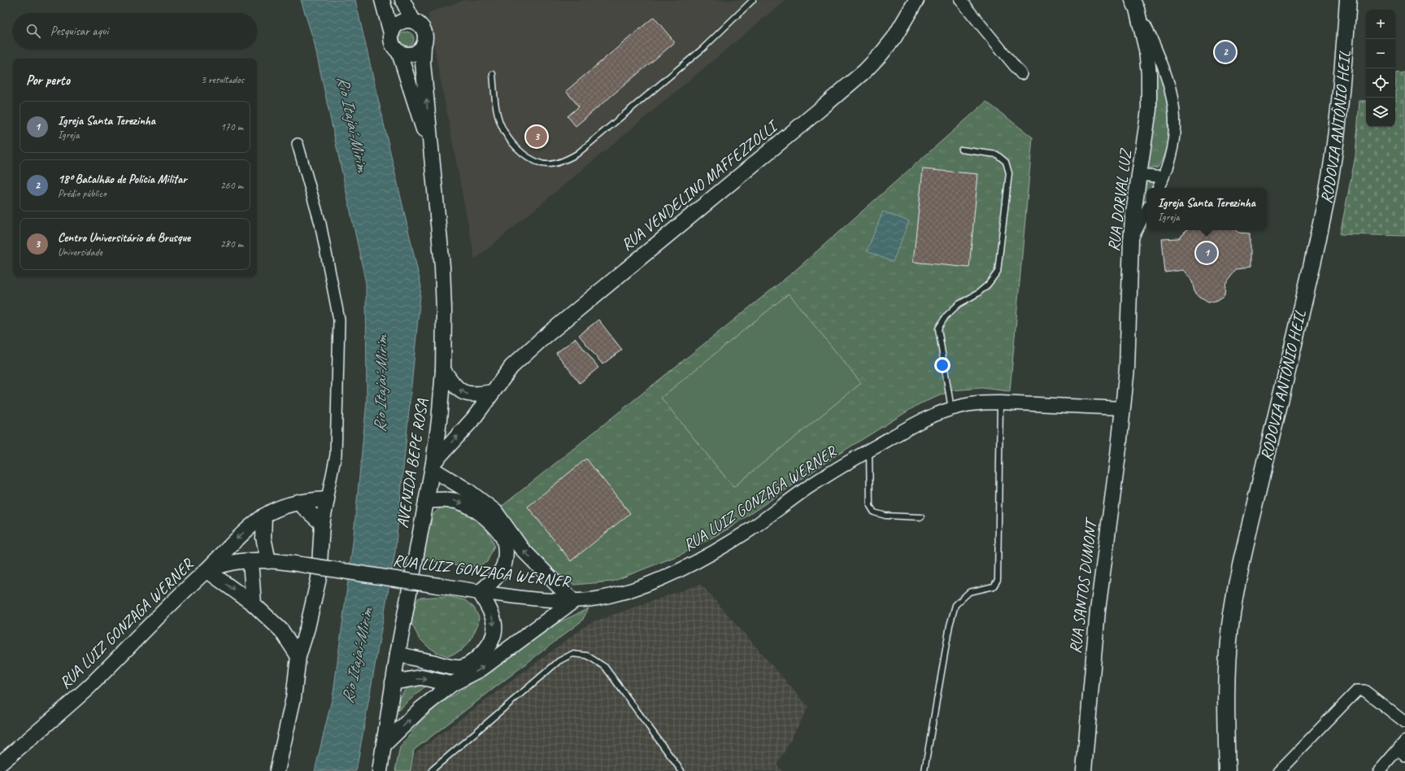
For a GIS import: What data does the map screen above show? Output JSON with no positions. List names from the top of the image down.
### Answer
{
  "streets": {
    "main road": [
      "RODOVIA ANTÔNIO HEIL",
      "RUA VENDELINO MAFFEZZOLLI",
      "RUA DORVAL LUZ",
      "AVENIDA BEPE ROSA",
      "RUA LUIZ GONZAGA WERNER",
      "RUA SANTOS DUMONT"
    ]
  },
  "crossings": [
    ["RUA VENDELINO MAFFEZZOLLI", "AVENIDA BEPE ROSA"],
    ["RUA DORVAL LUZ", "RUA LUIZ GONZAGA WERNER"],
    ["RUA DORVAL LUZ", "RUA SANTOS DUMONT"],
    ["RUA LUIZ GONZAGA WERNER", "RUA SANTOS DUMONT"]
  ],
  "water": ["Rio Itajaí-Mirim"],
  "page": {
    "map_buttons": ["+", "−"],
    "search": "Pesquisar aqui",
    "pins": ["2", "3", "1"],
    "heading": ["Por perto", "3 resultados"],
    "list": [
      {
        "mark": "1",
        "name": "Igreja Santa Terezinha",
        "note": "Igreja",
        "value": "170 m"
      },
      {
        "mark": "2",
        "name": "18º Batalhão de Polícia Militar",
        "note": "Prédio público",
        "value": "260 m"
      },
      {
        "mark": "3",
        "name": "Centro Universitário de Brusque",
        "note": "Universidade",
        "value": "280 m"
      }
    ],
    "popup": ["Igreja Santa Terezinha", "Igreja"]
  }
}
